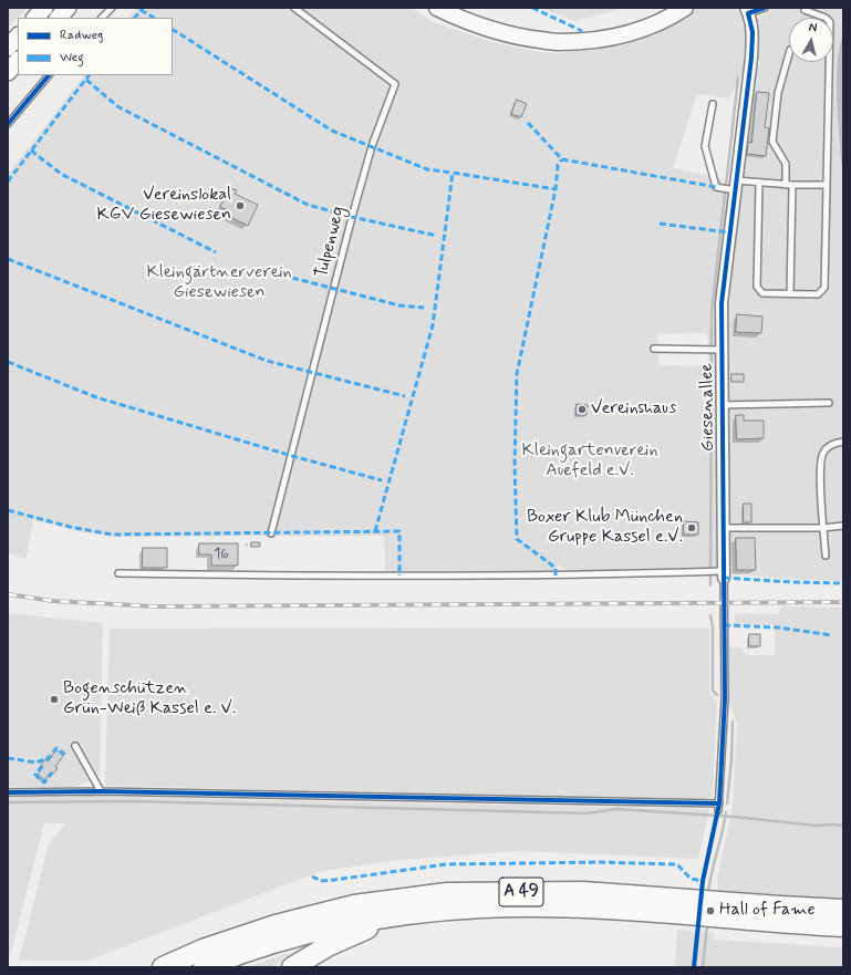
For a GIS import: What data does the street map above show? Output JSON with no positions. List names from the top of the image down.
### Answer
{
  "streets": {
    "highway": ["A 49"],
    "street": ["Giesenallee"],
    "lane": ["Tulpenweg"]
  },
  "parks": ["Kleingärtnerverein Giesewiesen", "Kleingartenverein Auefeld e.V."],
  "places": [
    "Vereinslokal KGV Giesewiesen",
    "Vereinshaus",
    "Boxer Klub München Gruppe Kassel e.V.",
    "Bogenschützen Grün-Weiß Kassel e. V.",
    "Hall of Fame"
  ],
  "house_numbers": ["16"],
  "legend": ["Radweg", "Weg"],
  "north": "top"
}
